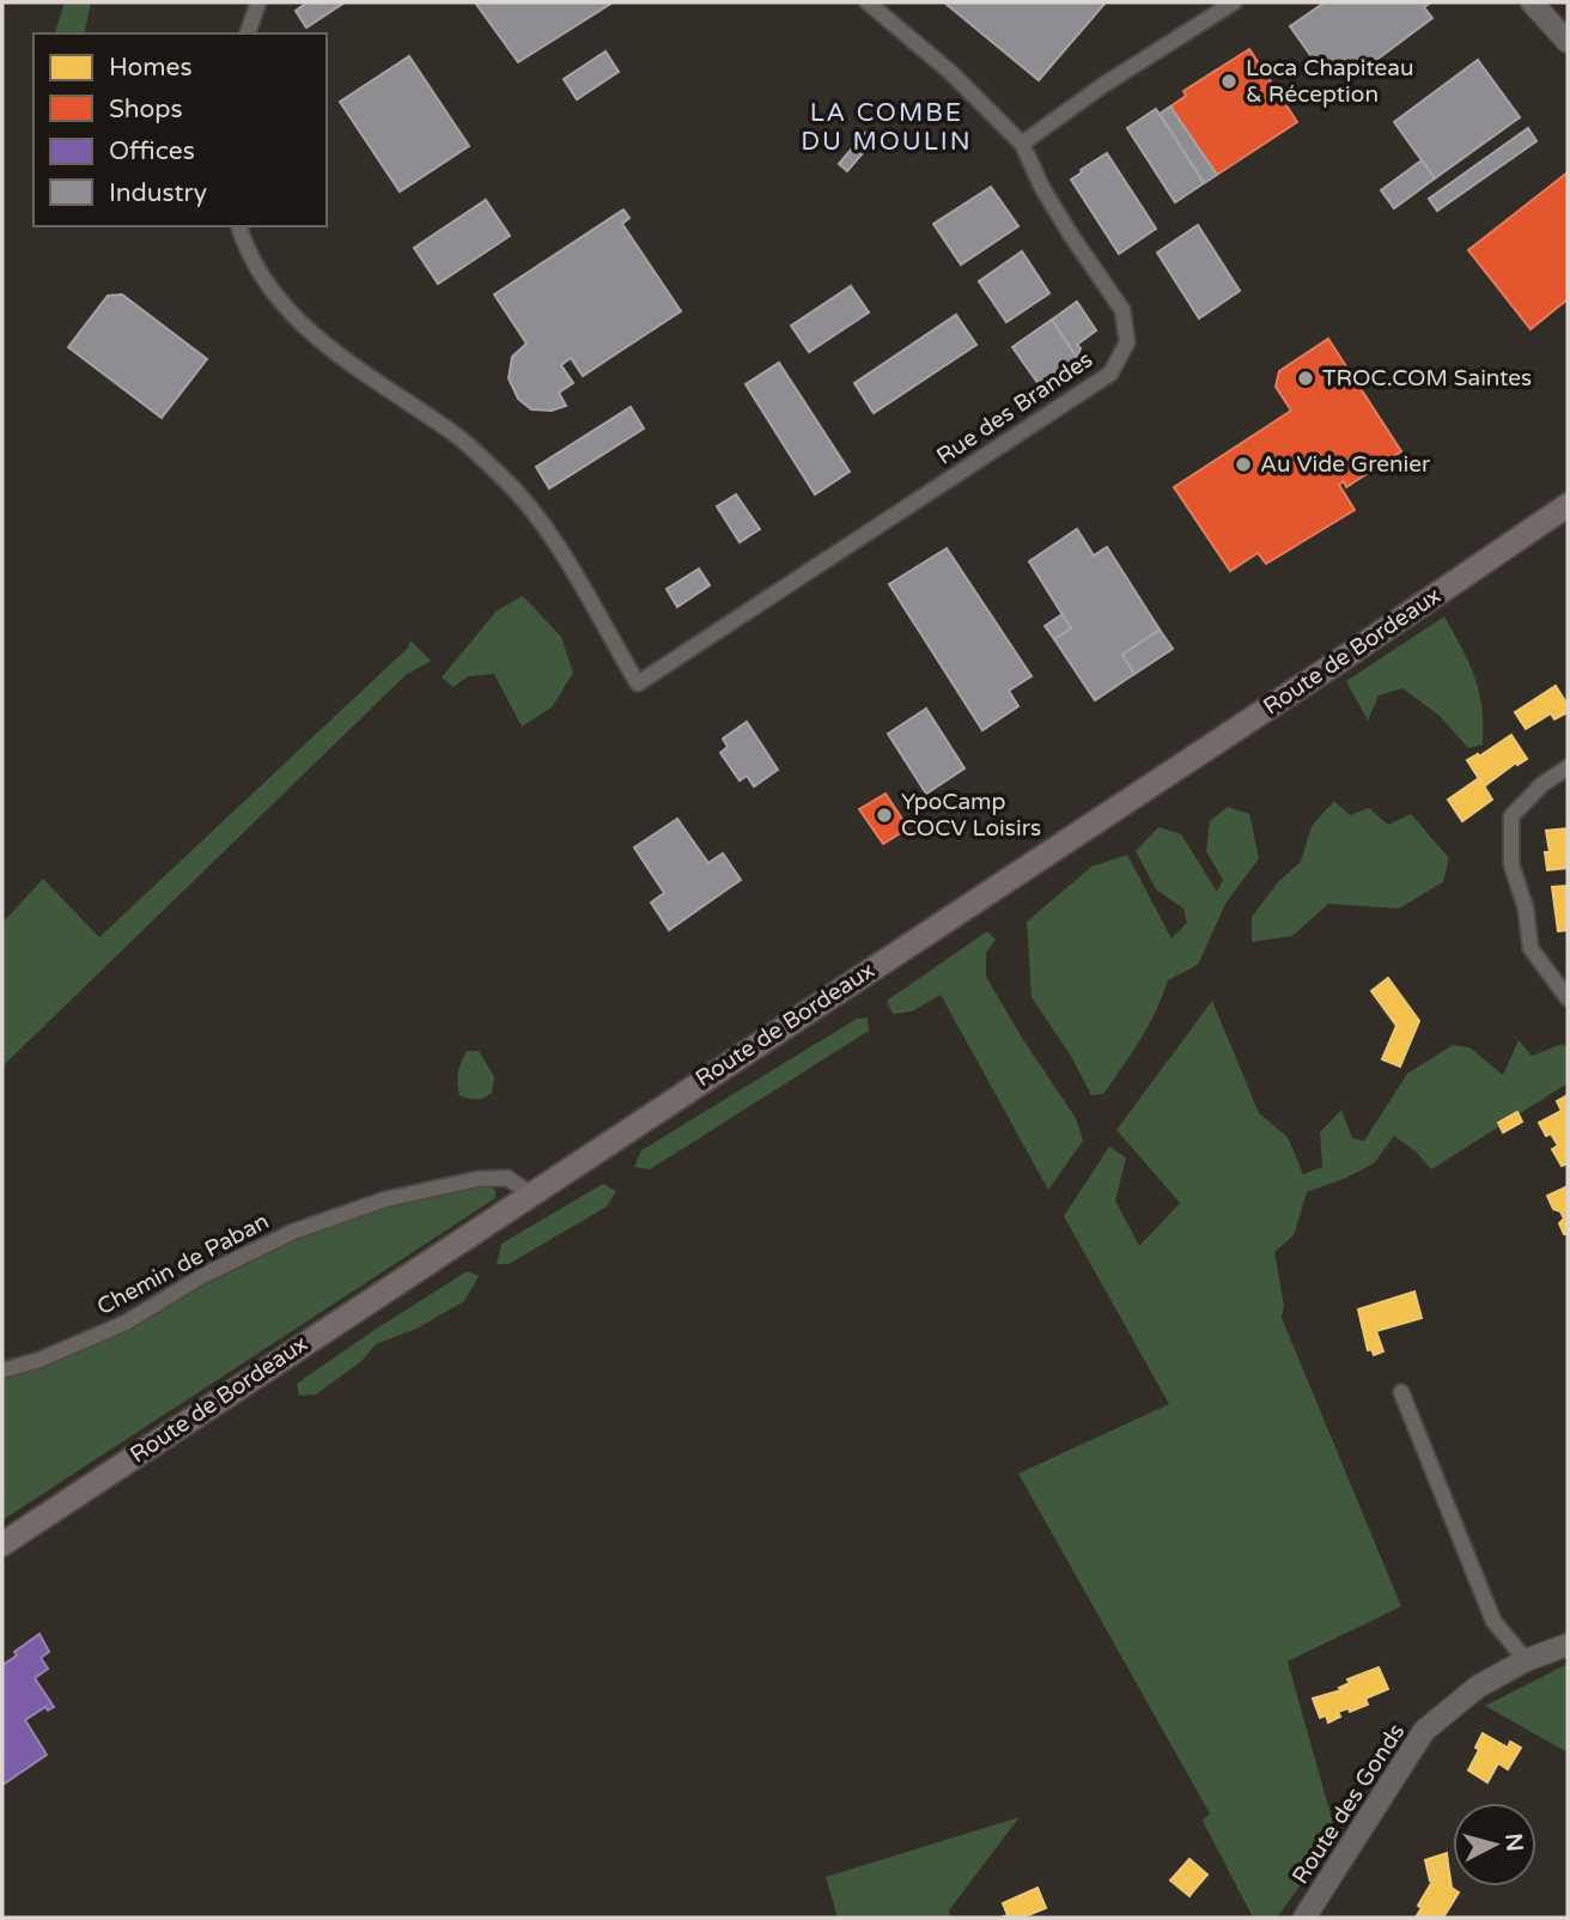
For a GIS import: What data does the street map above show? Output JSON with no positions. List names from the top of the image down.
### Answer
{
  "streets": {
    "main road": ["Route de Bordeaux"],
    "street": ["Rue des Brandes", "Chemin de Paban", "Route des Gonds"]
  },
  "crossings": [
    ["Route de Bordeaux", "Chemin de Paban"]
  ],
  "districts": ["LA COMBE DU MOULIN"],
  "places": [
    "Loca Chapiteau & Réception",
    "TROC.COM Saintes",
    "Au Vide Grenier",
    "YpoCamp COCV Loisirs"
  ],
  "legend": [
    "Homes",
    "Shops",
    "Offices",
    "Industry"
  ],
  "north": "right"
}
